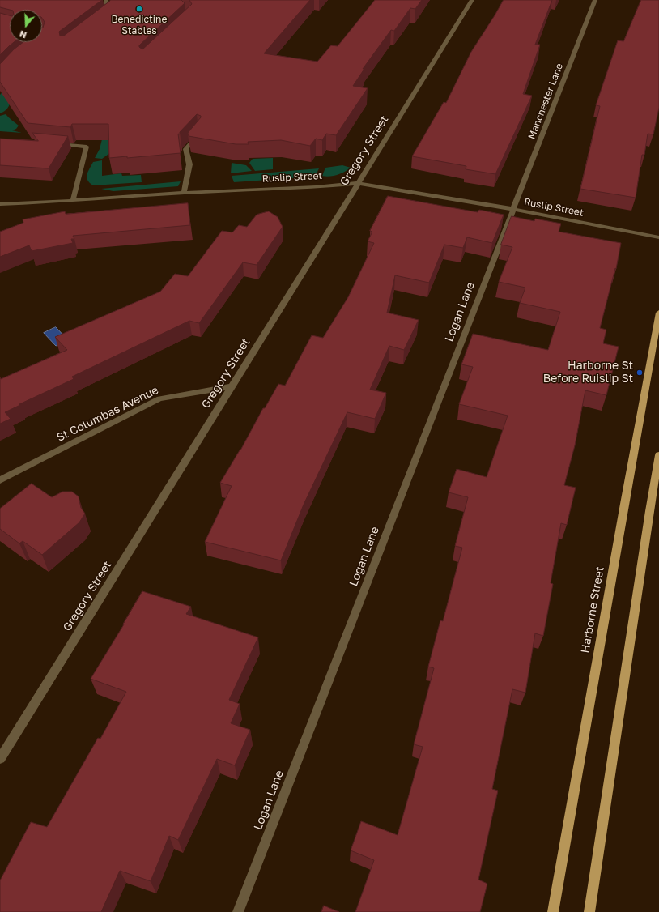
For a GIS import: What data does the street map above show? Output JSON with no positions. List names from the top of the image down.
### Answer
{
  "streets": {
    "main road": ["Harborne Street"],
    "street": [
      "Manchester Lane",
      "Gregory Street",
      "Ruslip Street",
      "Logan Lane",
      "St Columbas Avenue"
    ]
  },
  "crossings": [
    ["Manchester Lane", "Ruslip Street"],
    ["Manchester Lane", "Logan Lane"],
    ["Gregory Street", "Ruslip Street"],
    ["Gregory Street", "St Columbas Avenue"],
    ["Ruslip Street", "Logan Lane"]
  ],
  "places": ["Benedictine Stables", "Harborne St Before Ruislip St"],
  "north": "bottom"
}
